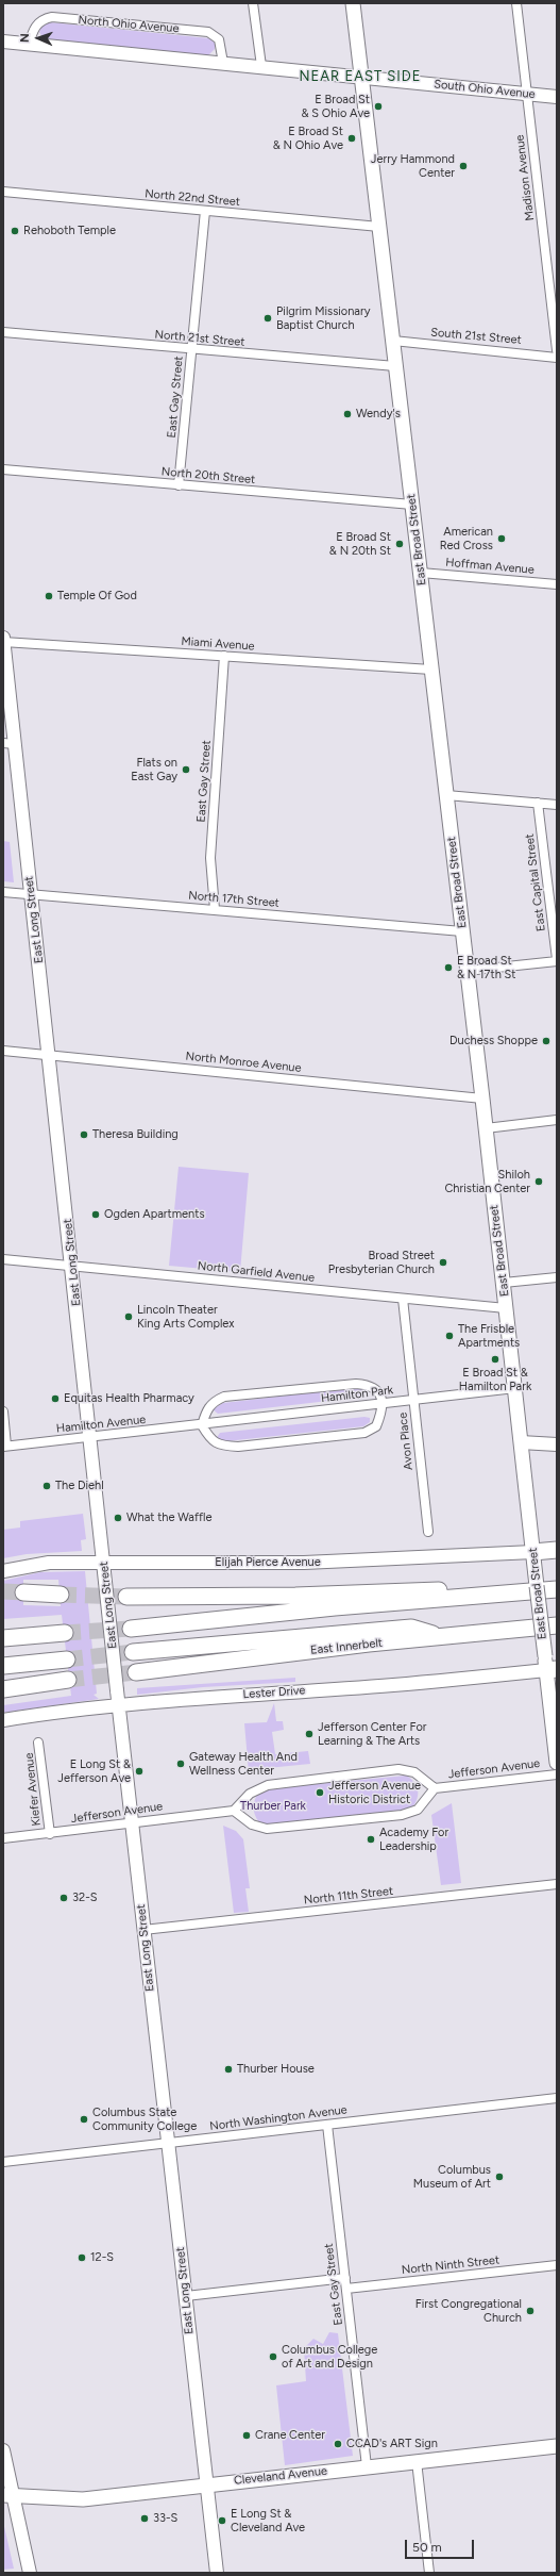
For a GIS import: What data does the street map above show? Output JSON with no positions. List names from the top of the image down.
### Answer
{
  "streets": {
    "highway": ["East Innerbelt"],
    "main road": ["East Broad Street", "Cleveland Avenue"],
    "street": [
      "North Ohio Avenue",
      "South Ohio Avenue",
      "Madison Avenue",
      "North 22nd Street",
      "South 21st Street",
      "North 21st Street",
      "East Gay Street",
      "North 20th Street",
      "Hoffman Avenue",
      "Miami Avenue",
      "East Capital Street",
      "North 17th Street",
      "East Long Street",
      "North Monroe Avenue",
      "North Garfield Avenue",
      "Hamilton Park",
      "Hamilton Avenue",
      "Avon Place",
      "Elijah Pierce Avenue",
      "Lester Drive",
      "Jefferson Avenue",
      "Kiefer Avenue",
      "North 11th Street",
      "North Washington Avenue",
      "North Ninth Street"
    ]
  },
  "crossings": [
    ["South Ohio Avenue", "Madison Avenue"],
    ["South Ohio Avenue", "East Broad Street"],
    ["North 22nd Street", "East Gay Street"],
    ["North 22nd Street", "East Broad Street"],
    ["South 21st Street", "East Broad Street"],
    ["North 21st Street", "East Gay Street"],
    ["North 21st Street", "East Broad Street"],
    ["East Gay Street", "North 20th Street"],
    ["East Gay Street", "Miami Avenue"],
    ["East Gay Street", "North 17th Street"],
    ["East Gay Street", "North Washington Avenue"],
    ["East Gay Street", "North Ninth Street"],
    ["East Gay Street", "Cleveland Avenue"],
    ["North 20th Street", "East Broad Street"],
    ["East Broad Street", "Hoffman Avenue"],
    ["East Broad Street", "Miami Avenue"],
    ["East Broad Street", "North 17th Street"],
    ["East Broad Street", "North Monroe Avenue"],
    ["East Broad Street", "North Garfield Avenue"],
    ["East Broad Street", "Hamilton Park"],
    ["East Broad Street", "Elijah Pierce Avenue"],
    ["East Broad Street", "Lester Drive"],
    ["Miami Avenue", "East Long Street"],
    ["North 17th Street", "East Long Street"],
    ["East Long Street", "North Monroe Avenue"],
    ["East Long Street", "North Garfield Avenue"],
    ["East Long Street", "Hamilton Avenue"],
    ["East Long Street", "Elijah Pierce Avenue"],
    ["East Long Street", "Lester Drive"],
    ["East Long Street", "Jefferson Avenue"],
    ["East Long Street", "North 11th Street"],
    ["East Long Street", "North Washington Avenue"],
    ["East Long Street", "Cleveland Avenue"],
    ["North Garfield Avenue", "Avon Place"],
    ["Hamilton Park", "Hamilton Avenue"],
    ["Hamilton Park", "Avon Place"],
    ["Jefferson Avenue", "Kiefer Avenue"]
  ],
  "districts": ["NEAR EAST SIDE"],
  "parks": ["Thurber Park"],
  "places": [
    "E Broad St & S Ohio Ave",
    "E Broad St & N Ohio Ave",
    "Jerry Hammond Center",
    "Rehoboth Temple",
    "Pilgrim Missionary Baptist Church",
    "Wendy's",
    "American Red Cross",
    "E Broad St & N 20th St",
    "Temple Of God",
    "Flats on East Gay",
    "E Broad St & N 17th St",
    "Duchess Shoppe",
    "Theresa Building",
    "Shiloh Christian Center",
    "Ogden Apartments",
    "Broad Street Presbyterian Church",
    "Lincoln Theater King Arts Complex",
    "The Frisble Apartments",
    "E Broad St & Hamilton Park",
    "Equitas Health Pharmacy",
    "The Diehl",
    "What the Waffle",
    "Jefferson Center For Learning & The Arts",
    "Gateway Health And Wellness Center",
    "E Long St & Jefferson Ave",
    "Jefferson Avenue Historic District",
    "Academy For Leadership",
    "32-S",
    "Thurber House",
    "Columbus State Community College",
    "Columbus Museum of Art",
    "12-S",
    "First Congregational Church",
    "Columbus College of Art and Design",
    "Crane Center",
    "CCAD's ART Sign",
    "33-S",
    "E Long St & Cleveland Ave"
  ],
  "scale_bar": "50 m",
  "north": "left"
}
